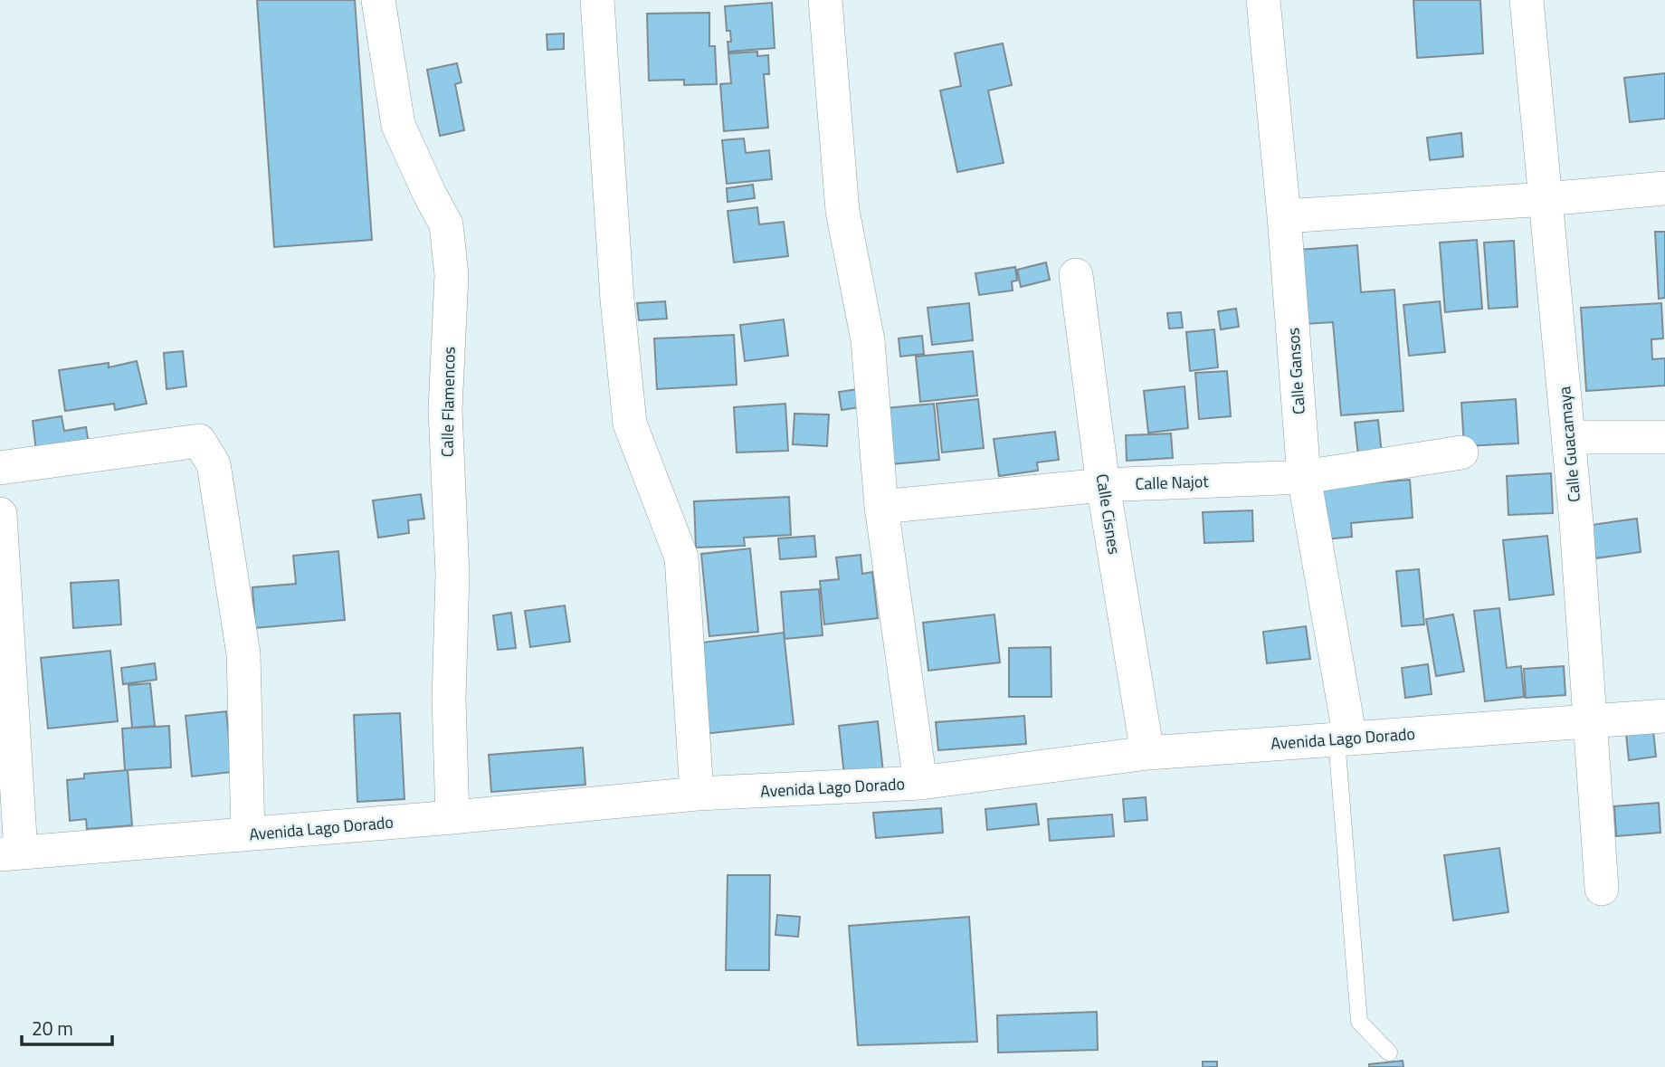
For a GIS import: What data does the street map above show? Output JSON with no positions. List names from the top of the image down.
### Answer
{
  "streets": {
    "street": [
      "Calle Gansos",
      "Calle Flamencos",
      "Calle Guacamaya",
      "Calle Najot",
      "Calle Cisnes",
      "Avenida Lago Dorado"
    ]
  },
  "crossings": [
    ["Calle Gansos", "Calle Najot"],
    ["Calle Gansos", "Avenida Lago Dorado"],
    ["Calle Flamencos", "Avenida Lago Dorado"],
    ["Calle Guacamaya", "Avenida Lago Dorado"],
    ["Calle Najot", "Calle Cisnes"],
    ["Calle Cisnes", "Avenida Lago Dorado"]
  ],
  "scale_bar": "20 m"
}
